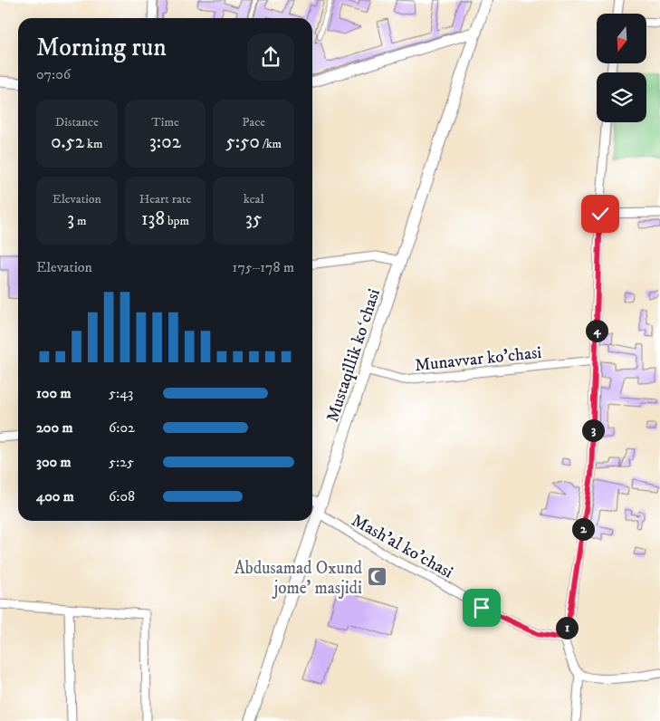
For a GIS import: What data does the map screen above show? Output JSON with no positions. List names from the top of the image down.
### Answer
{
  "streets": {
    "main road": ["Mustaqillik koʻchasi"],
    "street": ["Munavvar ko'chasi", "Mash'al ko'chasi"]
  },
  "crossings": [
    ["Mustaqillik koʻchasi", "Munavvar ko'chasi"],
    ["Mustaqillik koʻchasi", "Mash'al ko'chasi"]
  ],
  "places": {
    "mosque": ["Abdusamad Oxund jome' masjidi"]
  },
  "north": "bottom",
  "page": {
    "heading": ["Morning run", "07:06"],
    "stats": [
      ["Distance", "0.52 km"],
      ["Time", "3:02"],
      ["Pace", "5:50 /km"],
      ["Elevation", "3 m"],
      ["Heart rate", "138 bpm"],
      ["kcal", "35"]
    ],
    "chart": ["Elevation", "175–178 m"],
    "pins": [
      "4",
      "3",
      "2",
      "1"
    ],
    "list": [
      {
        "name": "100 m",
        "note": "5:43"
      },
      {
        "name": "200 m",
        "note": "6:02"
      },
      {
        "name": "300 m",
        "note": "5:25"
      },
      {
        "name": "400 m",
        "note": "6:08"
      }
    ]
  }
}
